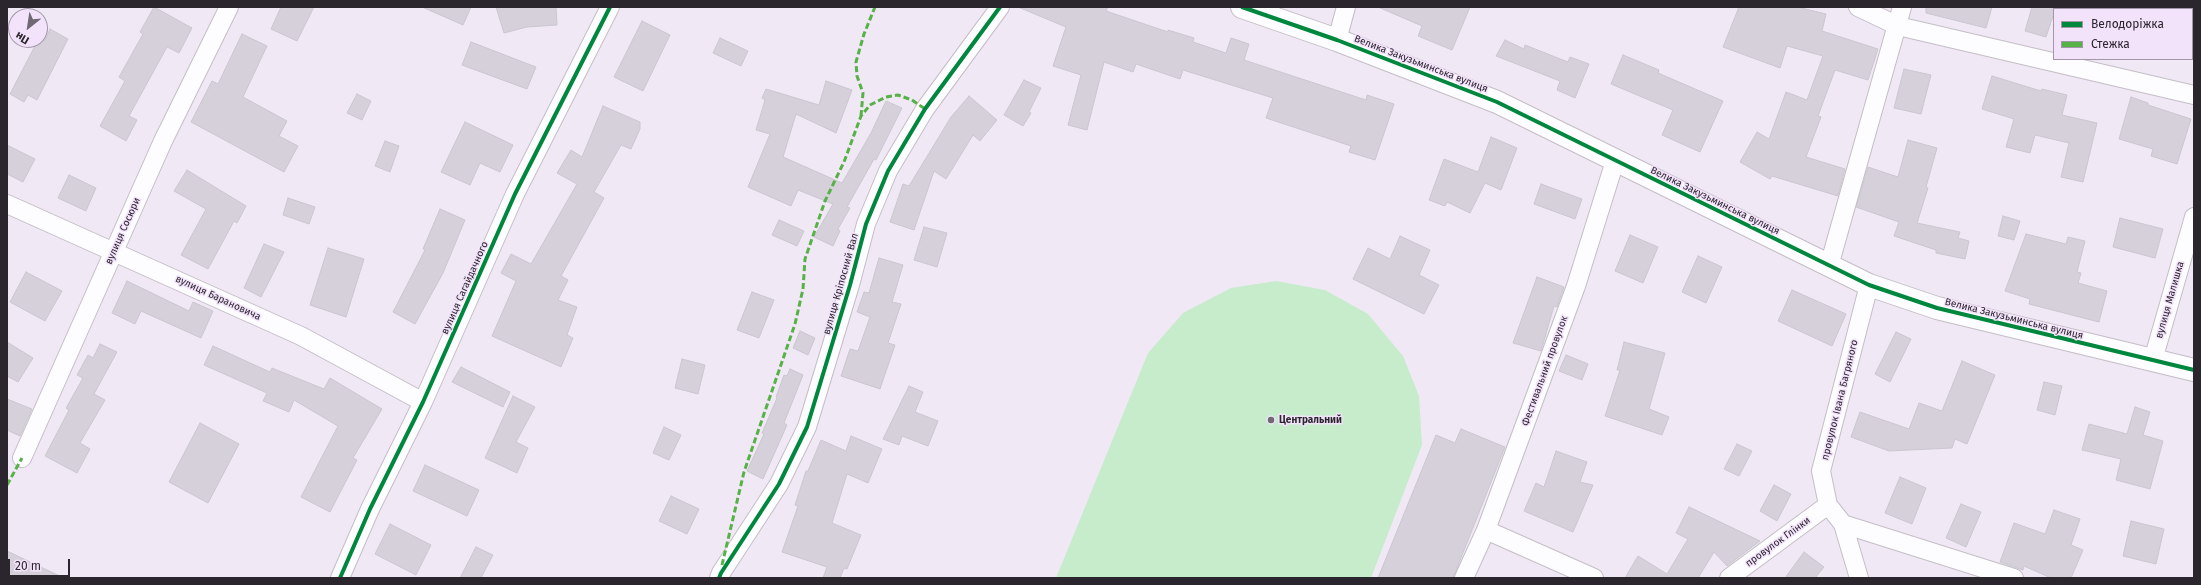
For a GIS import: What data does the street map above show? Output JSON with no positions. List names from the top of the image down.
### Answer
{
  "streets": {
    "street": [
      "Велика Закузьминська вулиця",
      "вулиця Сосюри",
      "вулиця Кріпосний Вал",
      "вулиця Сагайдачного",
      "вулиця Барановича",
      "вулиця Малишка",
      "Фестивальний провулок",
      "провулок Івана Багряного",
      "провулок Глінки"
    ]
  },
  "crossings": [
    ["Велика Закузьминська вулиця", "вулиця Малишка"],
    ["Велика Закузьминська вулиця", "Фестивальний провулок"],
    ["Велика Закузьминська вулиця", "провулок Івана Багряного"],
    ["вулиця Сосюри", "вулиця Барановича"],
    ["вулиця Сагайдачного", "вулиця Барановича"],
    ["провулок Івана Багряного", "провулок Глінки"]
  ],
  "places": ["Центральний"],
  "legend": ["Велодоріжка", "Стежка"],
  "scale_bar": "20 m",
  "north": "bottom left"
}
